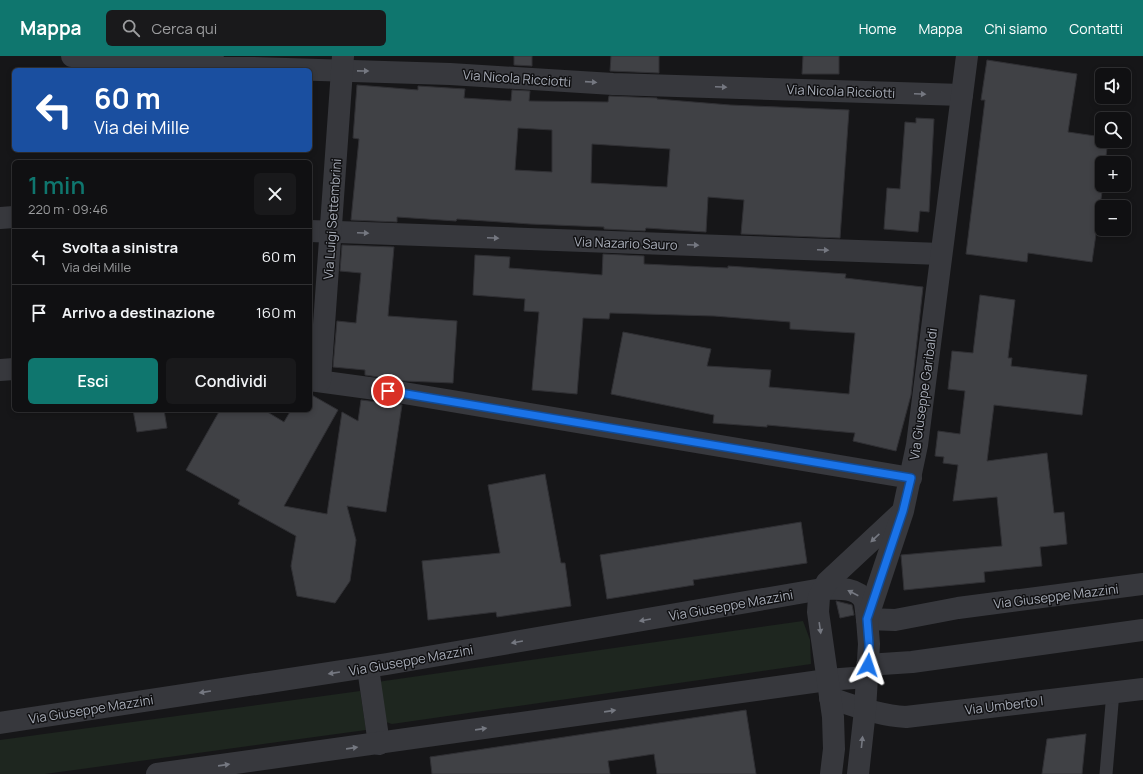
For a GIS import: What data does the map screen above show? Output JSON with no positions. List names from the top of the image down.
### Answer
{
  "streets": {
    "street": [
      "Via Nicola Ricciotti",
      "Via Luigi Settembrini",
      "Via Nazario Sauro",
      "Via Giuseppe Garibaldi",
      "Via Giuseppe Mazzini",
      "Via Umberto I"
    ]
  },
  "crossings": [
    ["Via Nicola Ricciotti", "Via Luigi Settembrini"],
    ["Via Nicola Ricciotti", "Via Giuseppe Garibaldi"],
    ["Via Luigi Settembrini", "Via Nazario Sauro"],
    ["Via Nazario Sauro", "Via Giuseppe Garibaldi"],
    ["Via Giuseppe Garibaldi", "Via Giuseppe Mazzini"],
    ["Via Giuseppe Garibaldi", "Via Umberto I"]
  ],
  "one_way": ["Via Nicola Ricciotti"],
  "page": {
    "header": "Mappa",
    "search": "Cerca qui",
    "nav": [
      "Home",
      "Mappa",
      "Chi siamo",
      "Contatti"
    ],
    "map_buttons": ["+", "−"],
    "turn": ["60 m", "Via dei Mille"],
    "heading": ["1 min", "220 m · 09:46"],
    "list": [
      {
        "name": "Svolta a sinistra",
        "note": "Via dei Mille",
        "value": "60 m"
      },
      {
        "name": "Arrivo a destinazione",
        "value": "160 m"
      }
    ],
    "buttons": ["Esci", "Condividi"]
  }
}
